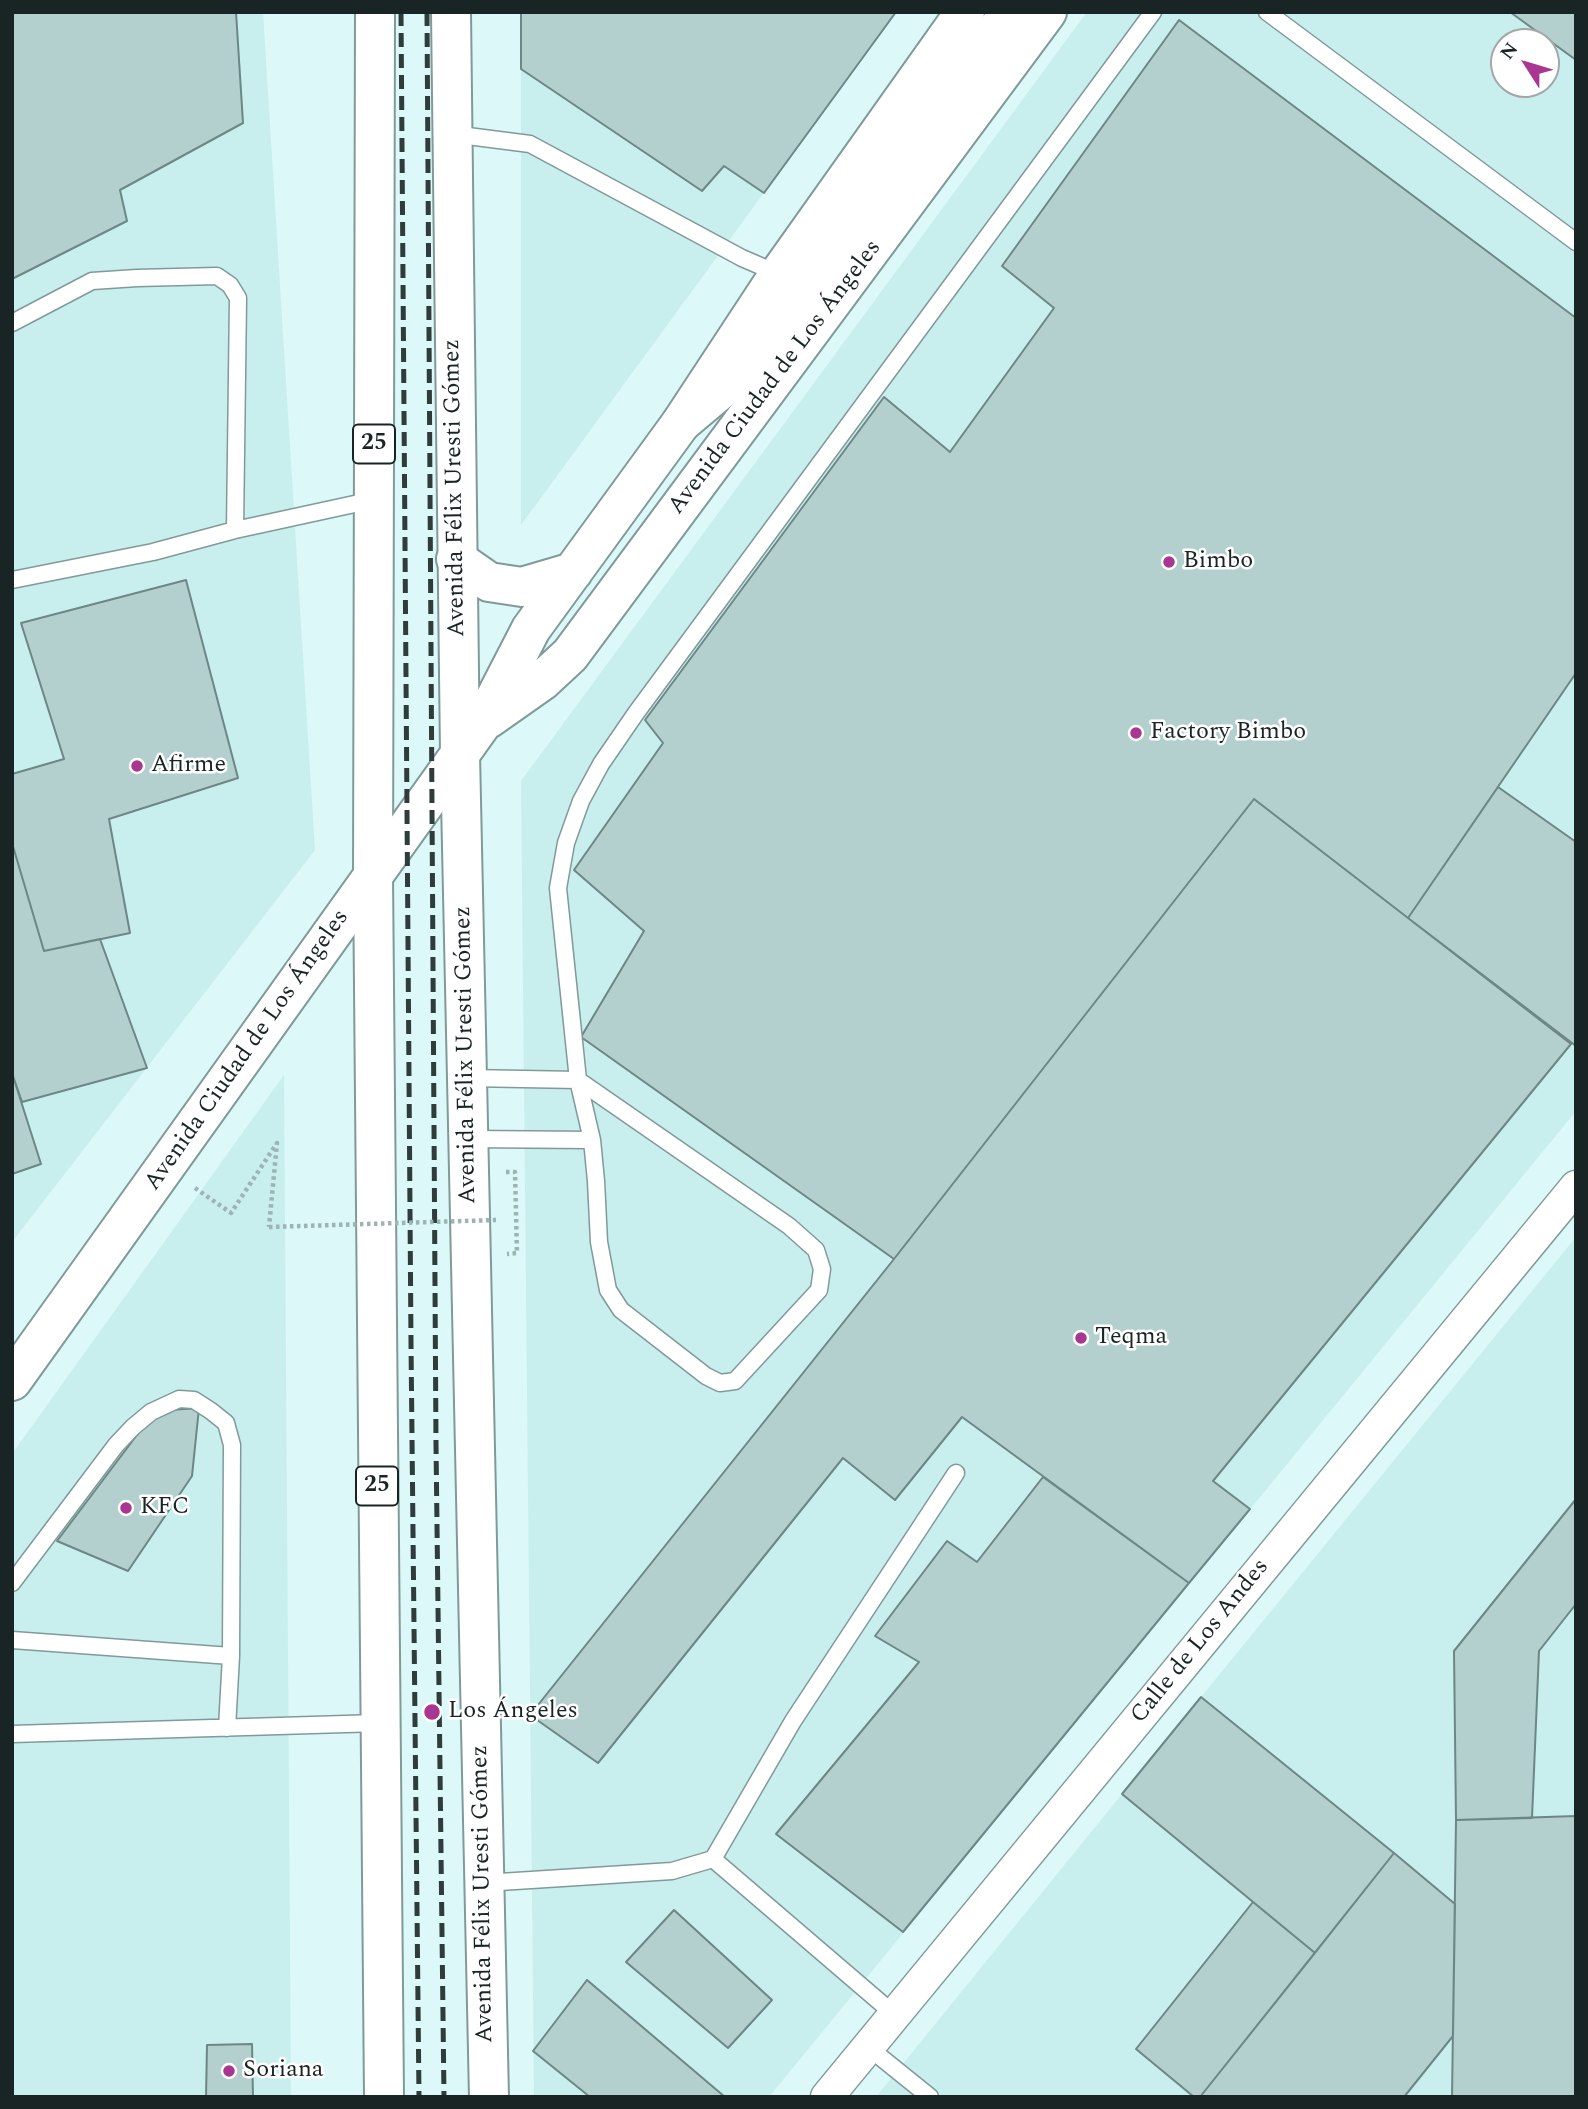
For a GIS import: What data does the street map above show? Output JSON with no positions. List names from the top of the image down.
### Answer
{
  "streets": {
    "main road": ["Avenida Ciudad de Los Ángeles", "25", "Avenida Félix Uresti Gómez"],
    "street": ["Calle de Los Andes"]
  },
  "crossings": [
    ["Avenida Ciudad de Los Ángeles", "25"],
    ["Avenida Ciudad de Los Ángeles", "Avenida Félix Uresti Gómez"]
  ],
  "places": [
    "Bimbo",
    "Factory Bimbo",
    "Afirme",
    "Teqma",
    "KFC",
    "Los Ángeles",
    "Soriana"
  ],
  "north": "top left"
}
